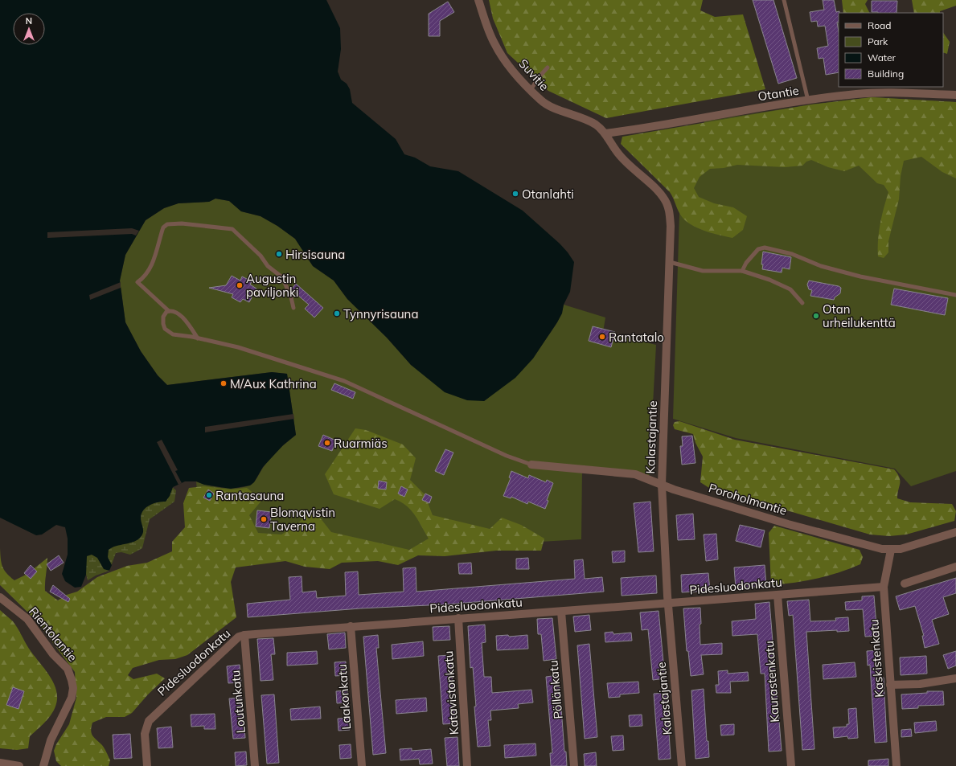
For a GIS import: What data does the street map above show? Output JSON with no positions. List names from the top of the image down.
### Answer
{
  "streets": {
    "street": [
      "Suvitie",
      "Otantie",
      "Kalastajantie",
      "Poroholmantie",
      "Pidesluodonkatu",
      "Rientolantie",
      "Kaskistenkatu",
      "Kaurastenkatu",
      "Pöllänkatu",
      "Katavistonkatu",
      "Laakonkatu",
      "Loutunkatu"
    ]
  },
  "crossings": [
    ["Suvitie", "Otantie"],
    ["Suvitie", "Kalastajantie"],
    ["Otantie", "Kalastajantie"],
    ["Kalastajantie", "Poroholmantie"],
    ["Kalastajantie", "Pidesluodonkatu"],
    ["Poroholmantie", "Kaskistenkatu"],
    ["Pidesluodonkatu", "Kaskistenkatu"],
    ["Pidesluodonkatu", "Kaurastenkatu"],
    ["Pidesluodonkatu", "Pöllänkatu"],
    ["Pidesluodonkatu", "Katavistonkatu"],
    ["Pidesluodonkatu", "Laakonkatu"],
    ["Pidesluodonkatu", "Loutunkatu"]
  ],
  "places": [
    "Otanlahti",
    "Hirsisauna",
    "Augustin paviljonki",
    "Tynnyrisauna",
    "Otan urheilukenttä",
    "Rantatalo",
    "M/Aux Kathrina",
    "Ruarmiäs",
    "Rantasauna",
    "Blomqvistin Taverna"
  ],
  "legend": [
    "Road",
    "Park",
    "Water",
    "Building"
  ],
  "north": "top"
}
